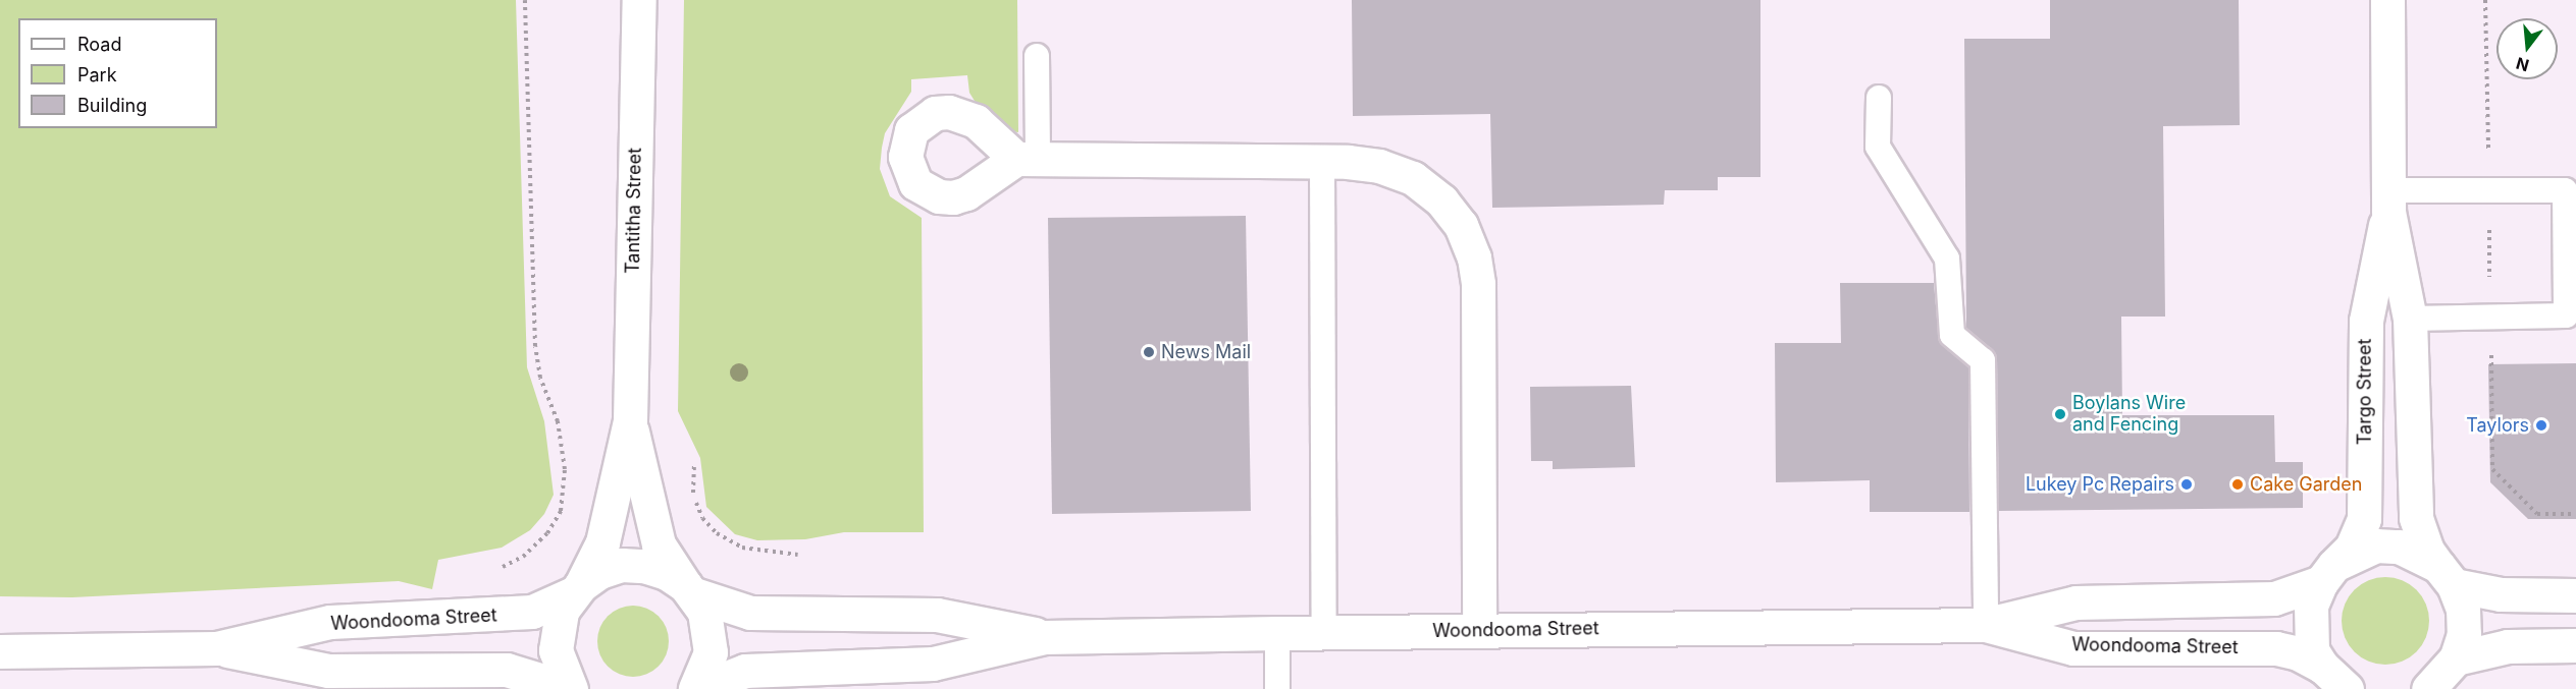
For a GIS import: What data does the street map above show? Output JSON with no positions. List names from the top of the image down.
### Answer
{
  "streets": {
    "street": ["Tantitha Street", "Targo Street", "Woondooma Street"]
  },
  "crossings": [
    ["Tantitha Street", "Woondooma Street"],
    ["Targo Street", "Woondooma Street"]
  ],
  "places": [
    "News Mail",
    "Boylans Wire and Fencing",
    "Taylors",
    "Lukey Pc Repairs",
    "Cake Garden"
  ],
  "legend": ["Road", "Park", "Building"],
  "north": "bottom"
}
